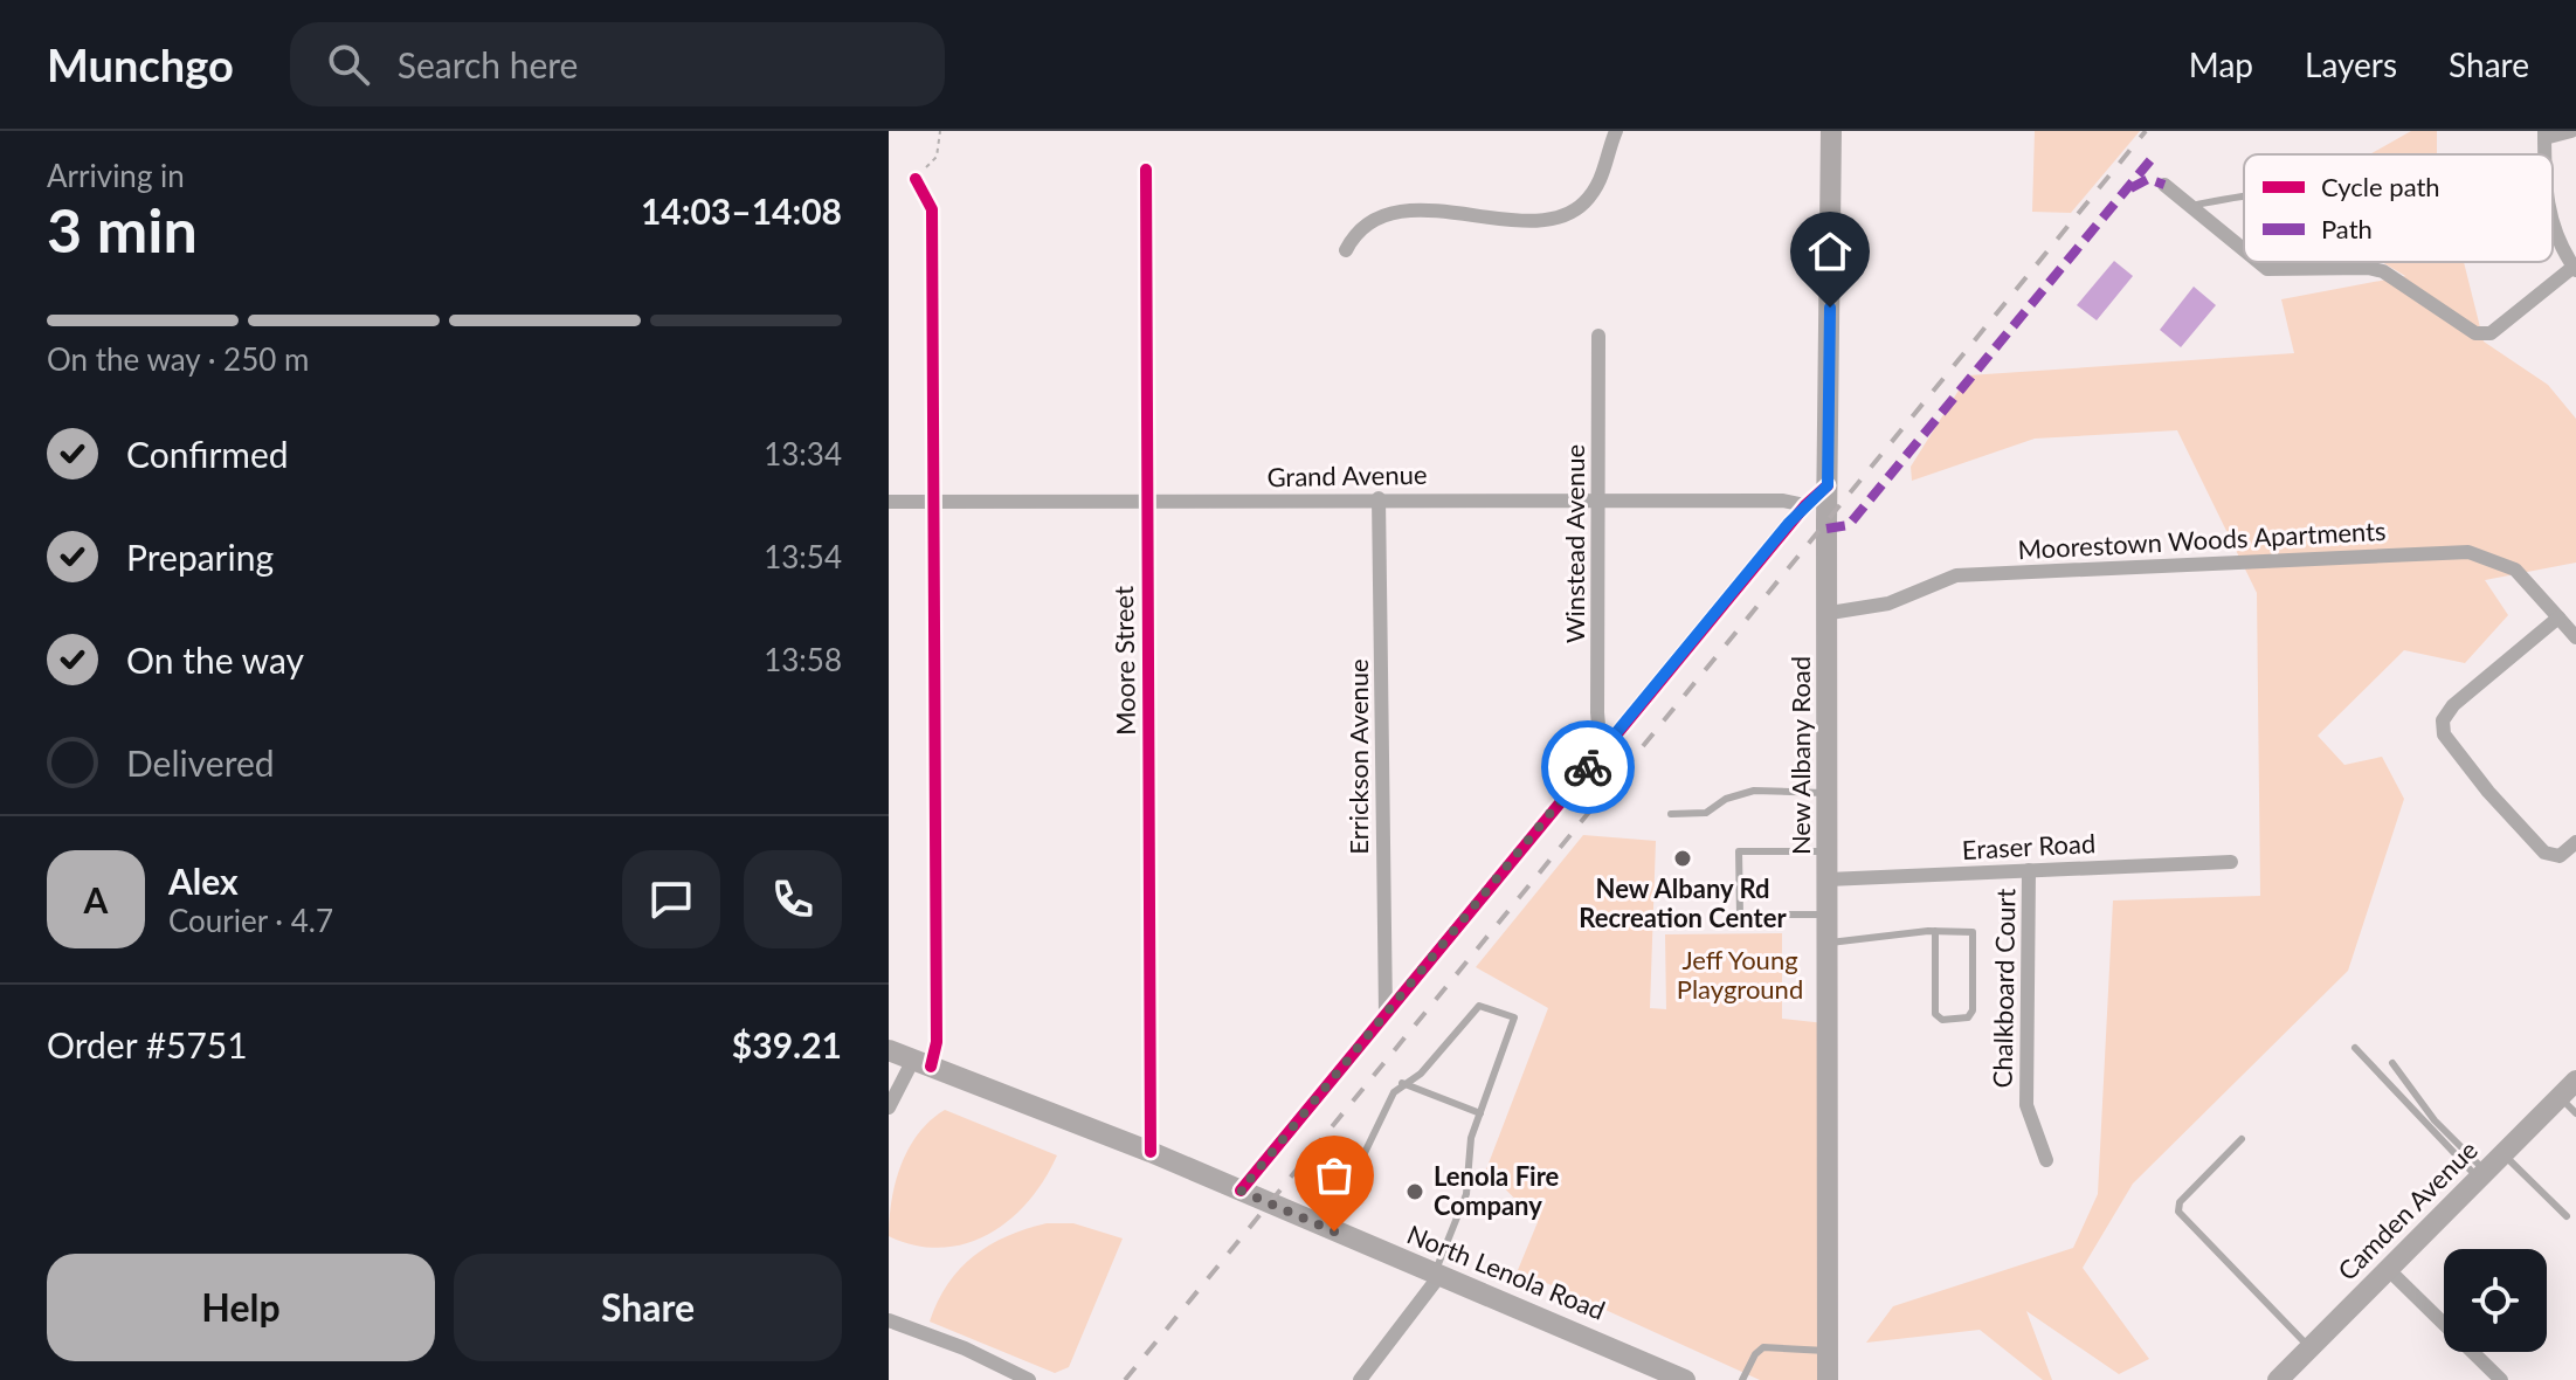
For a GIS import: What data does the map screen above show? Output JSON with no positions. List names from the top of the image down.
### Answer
{
  "streets": {
    "main road": ["New Albany Road", "Camden Avenue", "North Lenola Road"],
    "street": [
      "Grand Avenue",
      "Moorestown Woods Apartments",
      "Winstead Avenue",
      "Moore Street",
      "Errickson Avenue",
      "Eraser Road",
      "Chalkboard Court"
    ]
  },
  "crossings": [
    ["Grand Avenue", "Winstead Avenue"],
    ["Grand Avenue", "Moore Street"],
    ["Grand Avenue", "Errickson Avenue"],
    ["Moorestown Woods Apartments", "New Albany Road"],
    ["Moore Street", "North Lenola Road"],
    ["New Albany Road", "Eraser Road"],
    ["Eraser Road", "Chalkboard Court"]
  ],
  "parks": ["Jeff Young Playground"],
  "places": ["New Albany Rd Recreation Center", "Lenola Fire Company"],
  "legend": ["Cycle path", "Path"],
  "page": {
    "header": "Munchgo",
    "search": "Search here",
    "nav": ["Map", "Layers", "Share"],
    "heading": ["3 min", "Arriving in", "14:03–14:08"],
    "panel": [
      "Alex",
      "Courier · 4.7",
      "Order #5751",
      "$39.21"
    ],
    "bar": "On the way · 250 m",
    "list": [
      ["Confirmed", "13:34"],
      ["Preparing", "13:54"],
      ["On the way", "13:58"],
      "Delivered"
    ],
    "round": "A",
    "buttons": ["Help", "Share"]
  }
}
